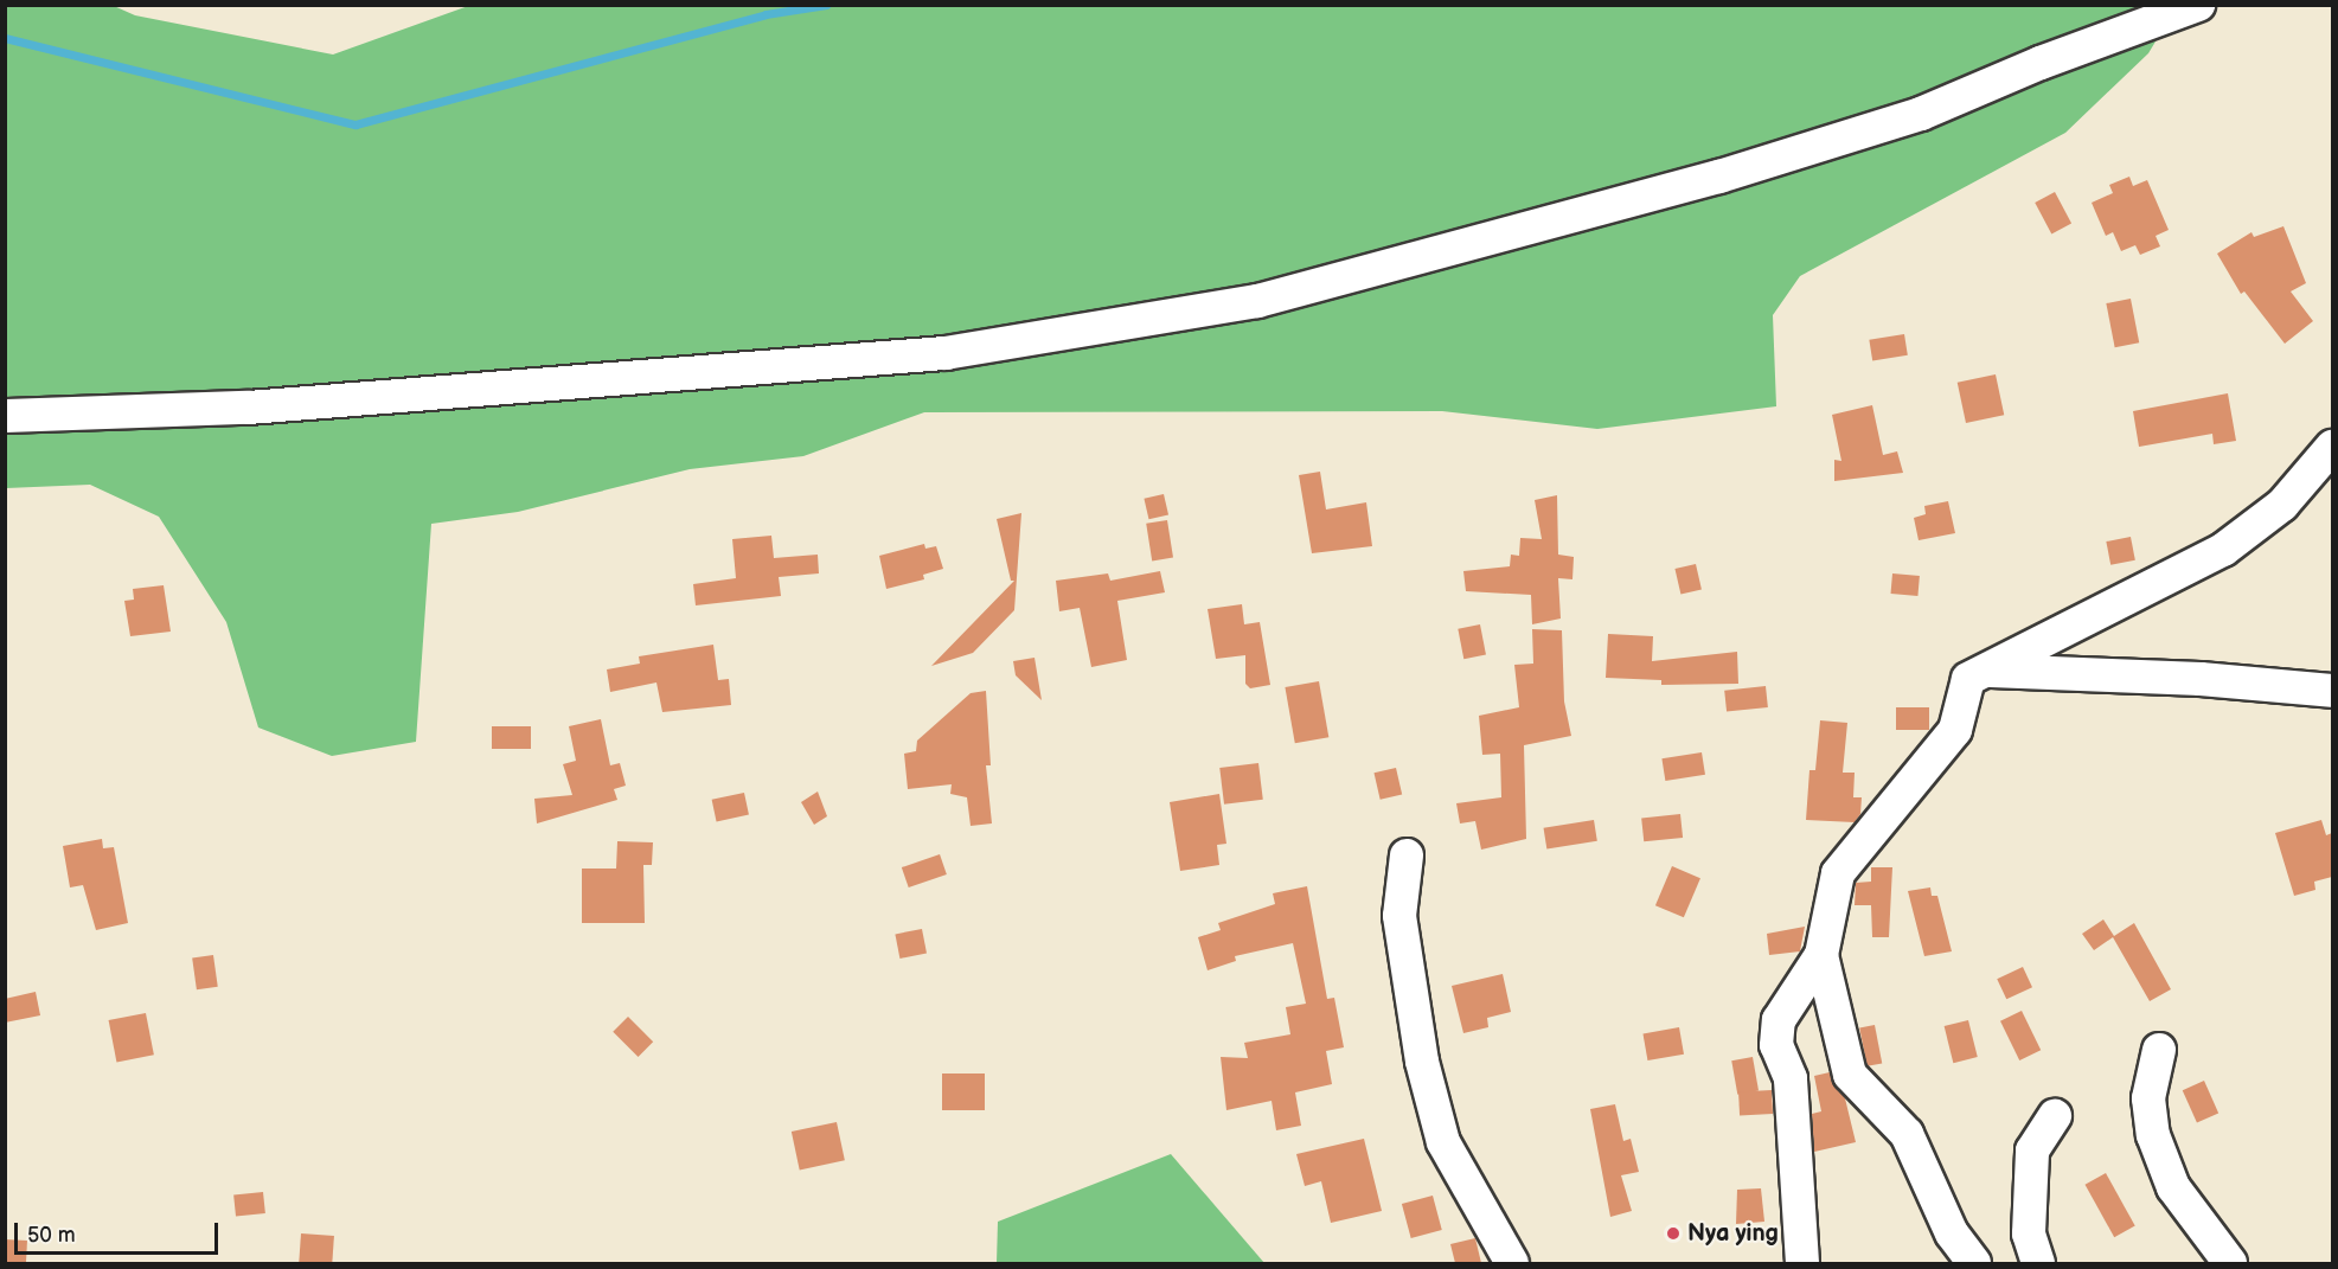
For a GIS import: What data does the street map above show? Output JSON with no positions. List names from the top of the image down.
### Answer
{
  "places": ["Nya ying"],
  "scale_bar": "50 m"
}
